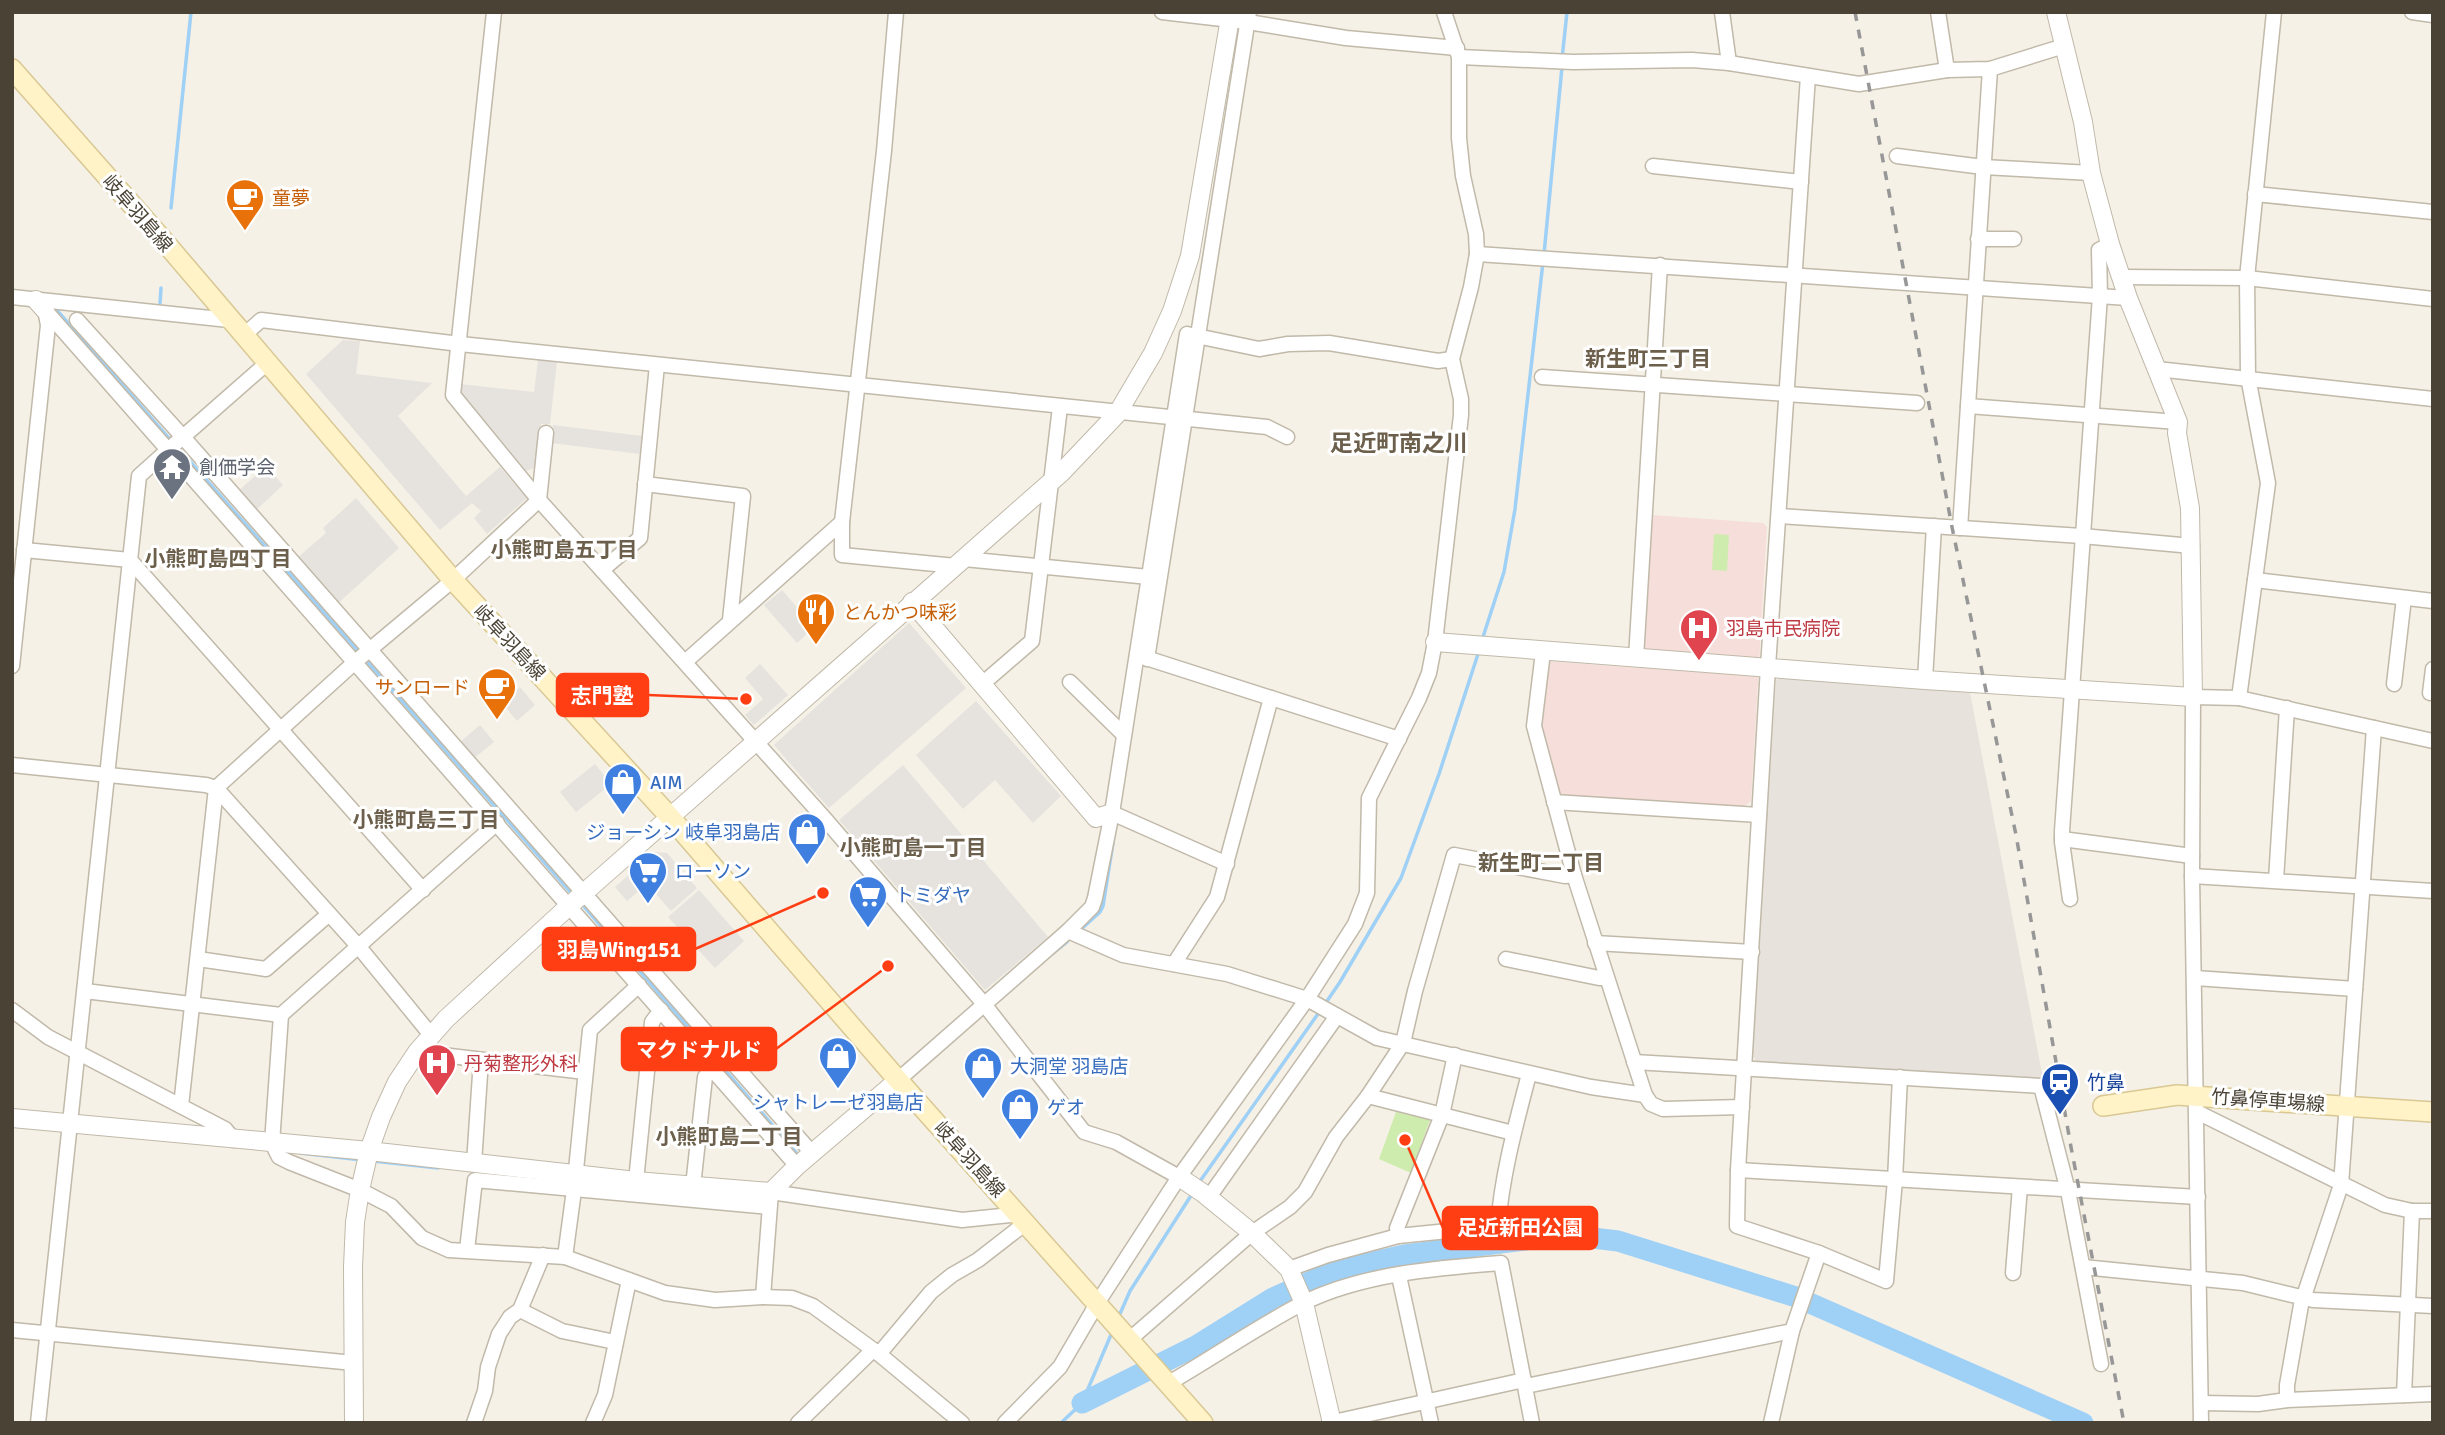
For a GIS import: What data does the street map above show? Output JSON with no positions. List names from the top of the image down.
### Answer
{
  "streets": {
    "main road": ["岐阜羽島線", "竹鼻停車場線"]
  },
  "districts": [
    "新生町三丁目",
    "足近町南之川",
    "小熊町島五丁目",
    "小熊町島四丁目",
    "小熊町島三丁目",
    "小熊町島一丁目",
    "新生町二丁目",
    "小熊町島二丁目"
  ],
  "places": {
    "cafe": ["童夢", "サンロード"],
    "temple": ["創価学会"],
    "restaurant": ["とんかつ味彩"],
    "hospital": ["羽島市民病院", "丹菊整形外科"],
    "other": [
      "志門塾",
      "羽島Wing151",
      "マクドナルド",
      "足近新田公園"
    ],
    "shop": [
      "AIM",
      "ジョーシン 岐阜羽島店",
      "シャトレーゼ羽島店",
      "大洞堂 羽島店",
      "ゲオ"
    ],
    "supermarket": ["ローソン", "トミダヤ"],
    "station": ["竹鼻"]
  }
}
